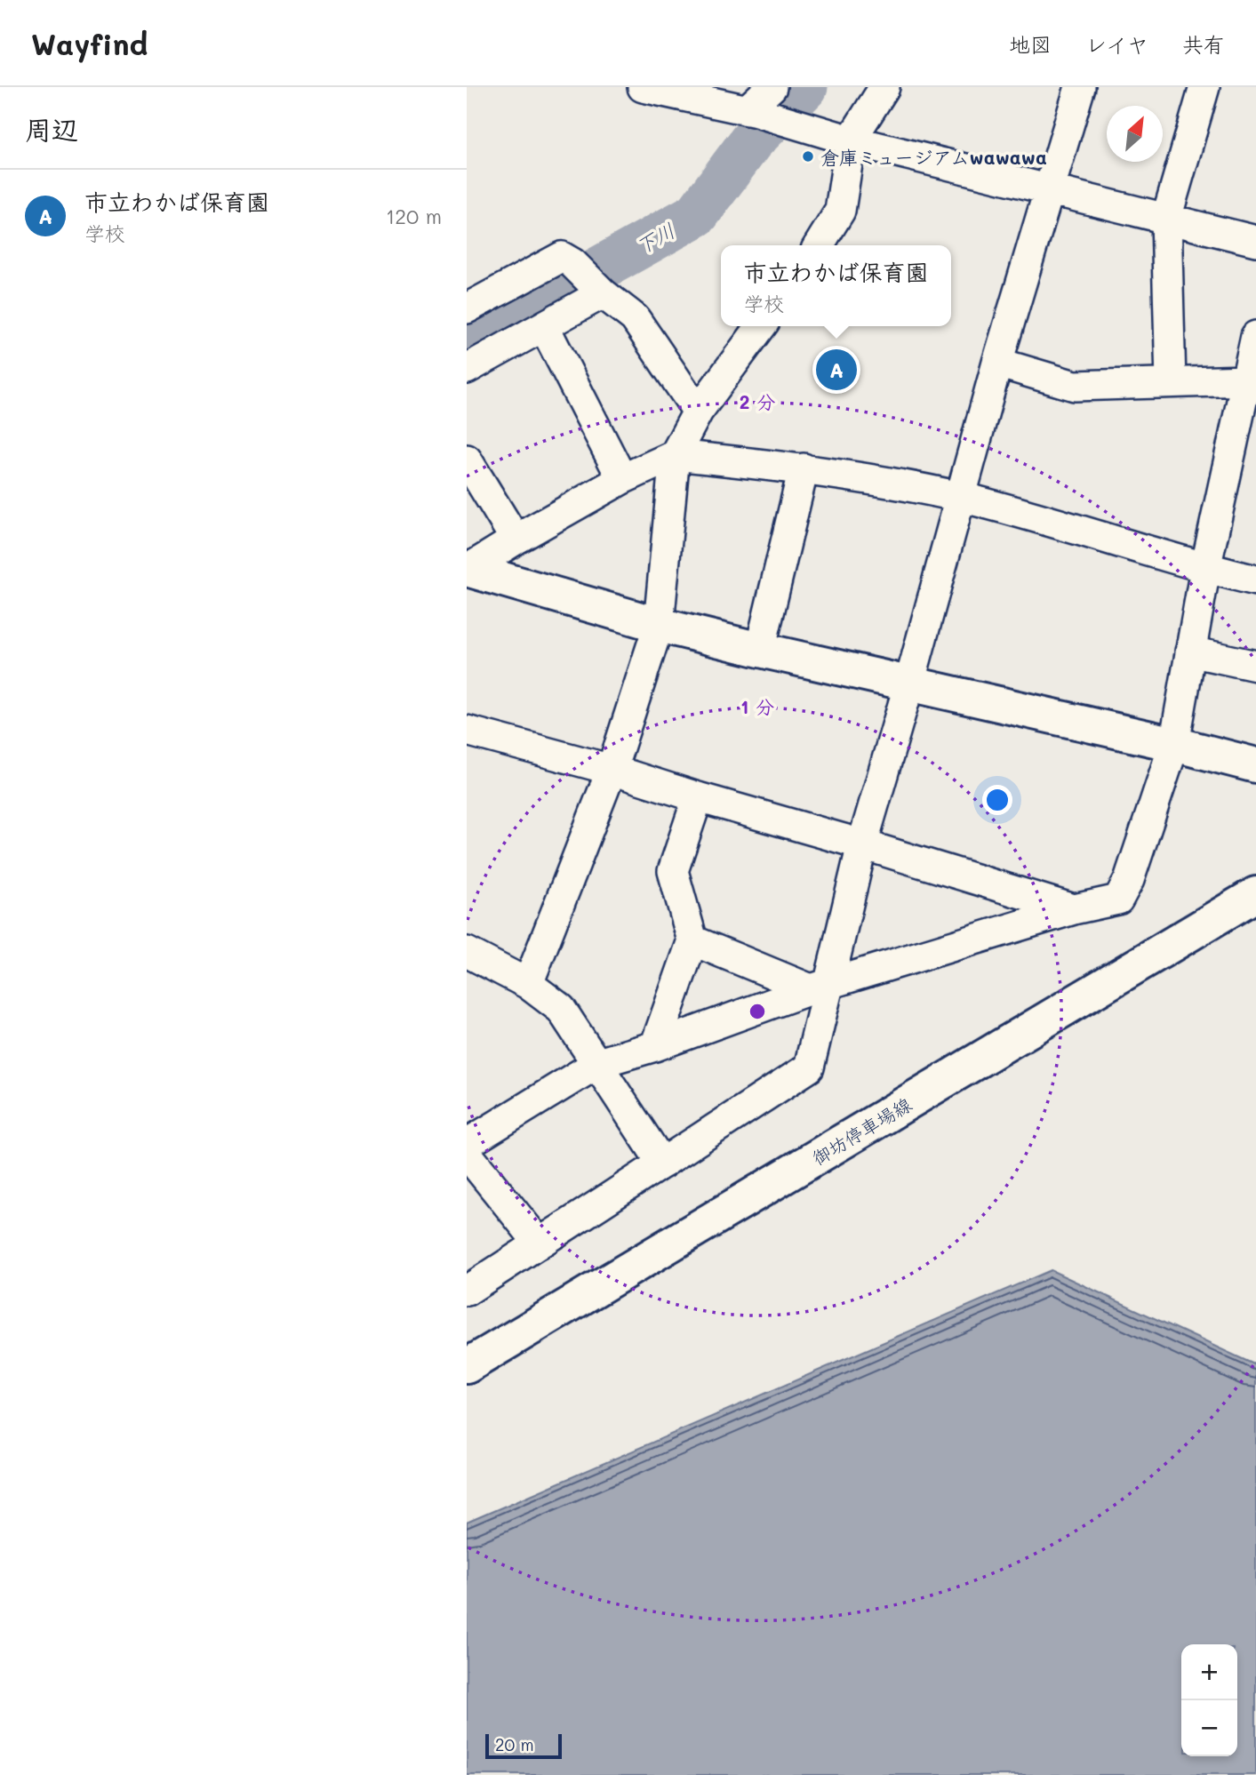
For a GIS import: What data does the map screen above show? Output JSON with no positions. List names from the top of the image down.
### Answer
{
  "streets": {
    "main road": ["御坊停車場線"]
  },
  "water": ["下川"],
  "places": ["倉庫ミュージアムwawawa"],
  "scale_bar": "20 m",
  "north": "top right",
  "page": {
    "header": "Wayfind",
    "nav": ["地図", "レイヤ", "共有"],
    "heading": "周辺",
    "list": [
      {
        "mark": "A",
        "name": "市立わかば保育園",
        "note": "学校",
        "value": "120 m"
      }
    ],
    "popup": ["市立わかば保育園", "学校"],
    "pins": "A",
    "map_buttons": ["+", "−"],
    "scale": "20 m"
  },
  "rings": ["2 分", "1 分"]
}
